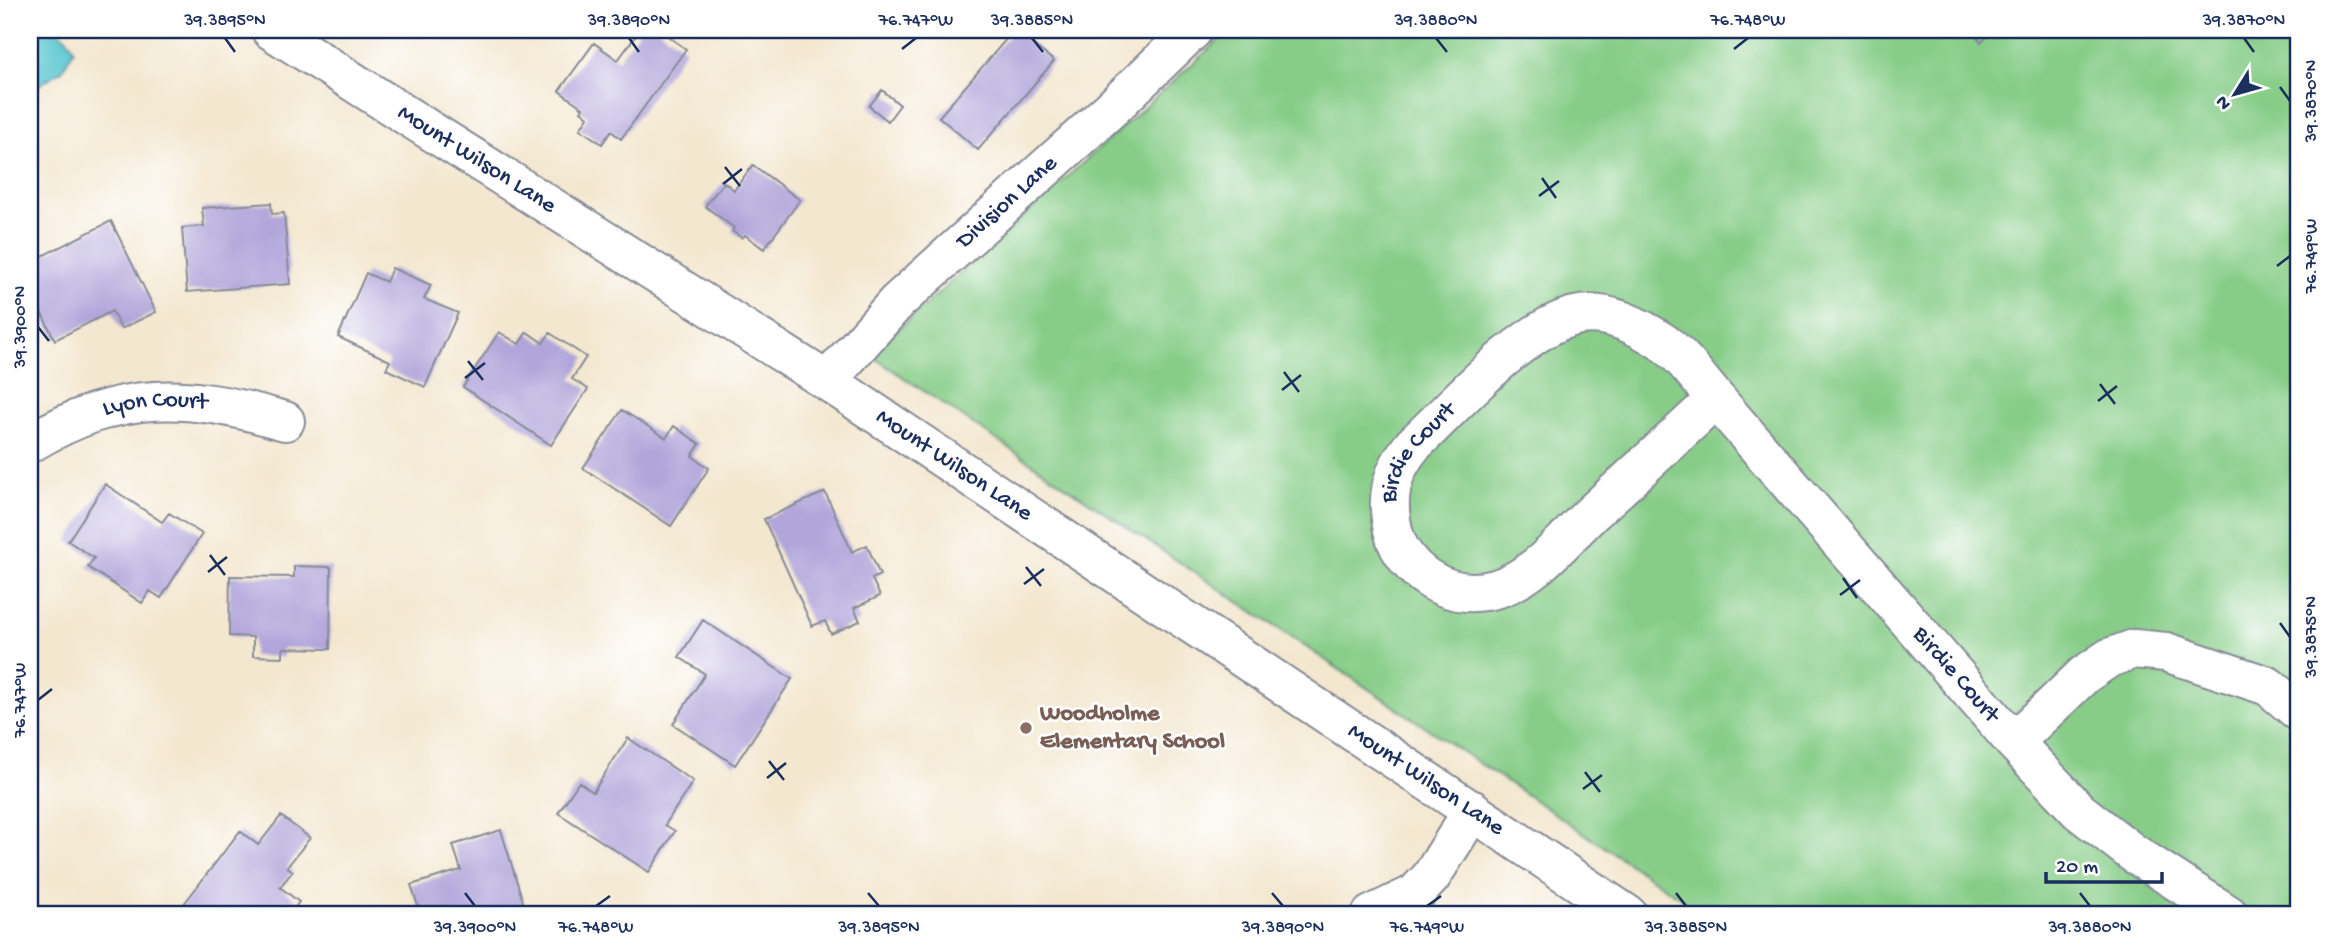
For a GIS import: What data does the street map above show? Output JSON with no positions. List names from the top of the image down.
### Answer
{
  "streets": {
    "street": [
      "Mount Wilson Lane",
      "Division Lane",
      "Lyon Court",
      "Birdie Court"
    ]
  },
  "crossings": [
    ["Mount Wilson Lane", "Division Lane"]
  ],
  "places": ["Woodholme Elementary School"],
  "scale_bar": "20 m",
  "north": "bottom left",
  "coordinates": [
    "39.3895°N",
    "39.3890°N",
    "76.747°W",
    "39.3885°N",
    "39.3880°N",
    "76.748°W",
    "39.3870°N",
    "76.749°W",
    "39.3900°N",
    "39.3875°N"
  ]
}
